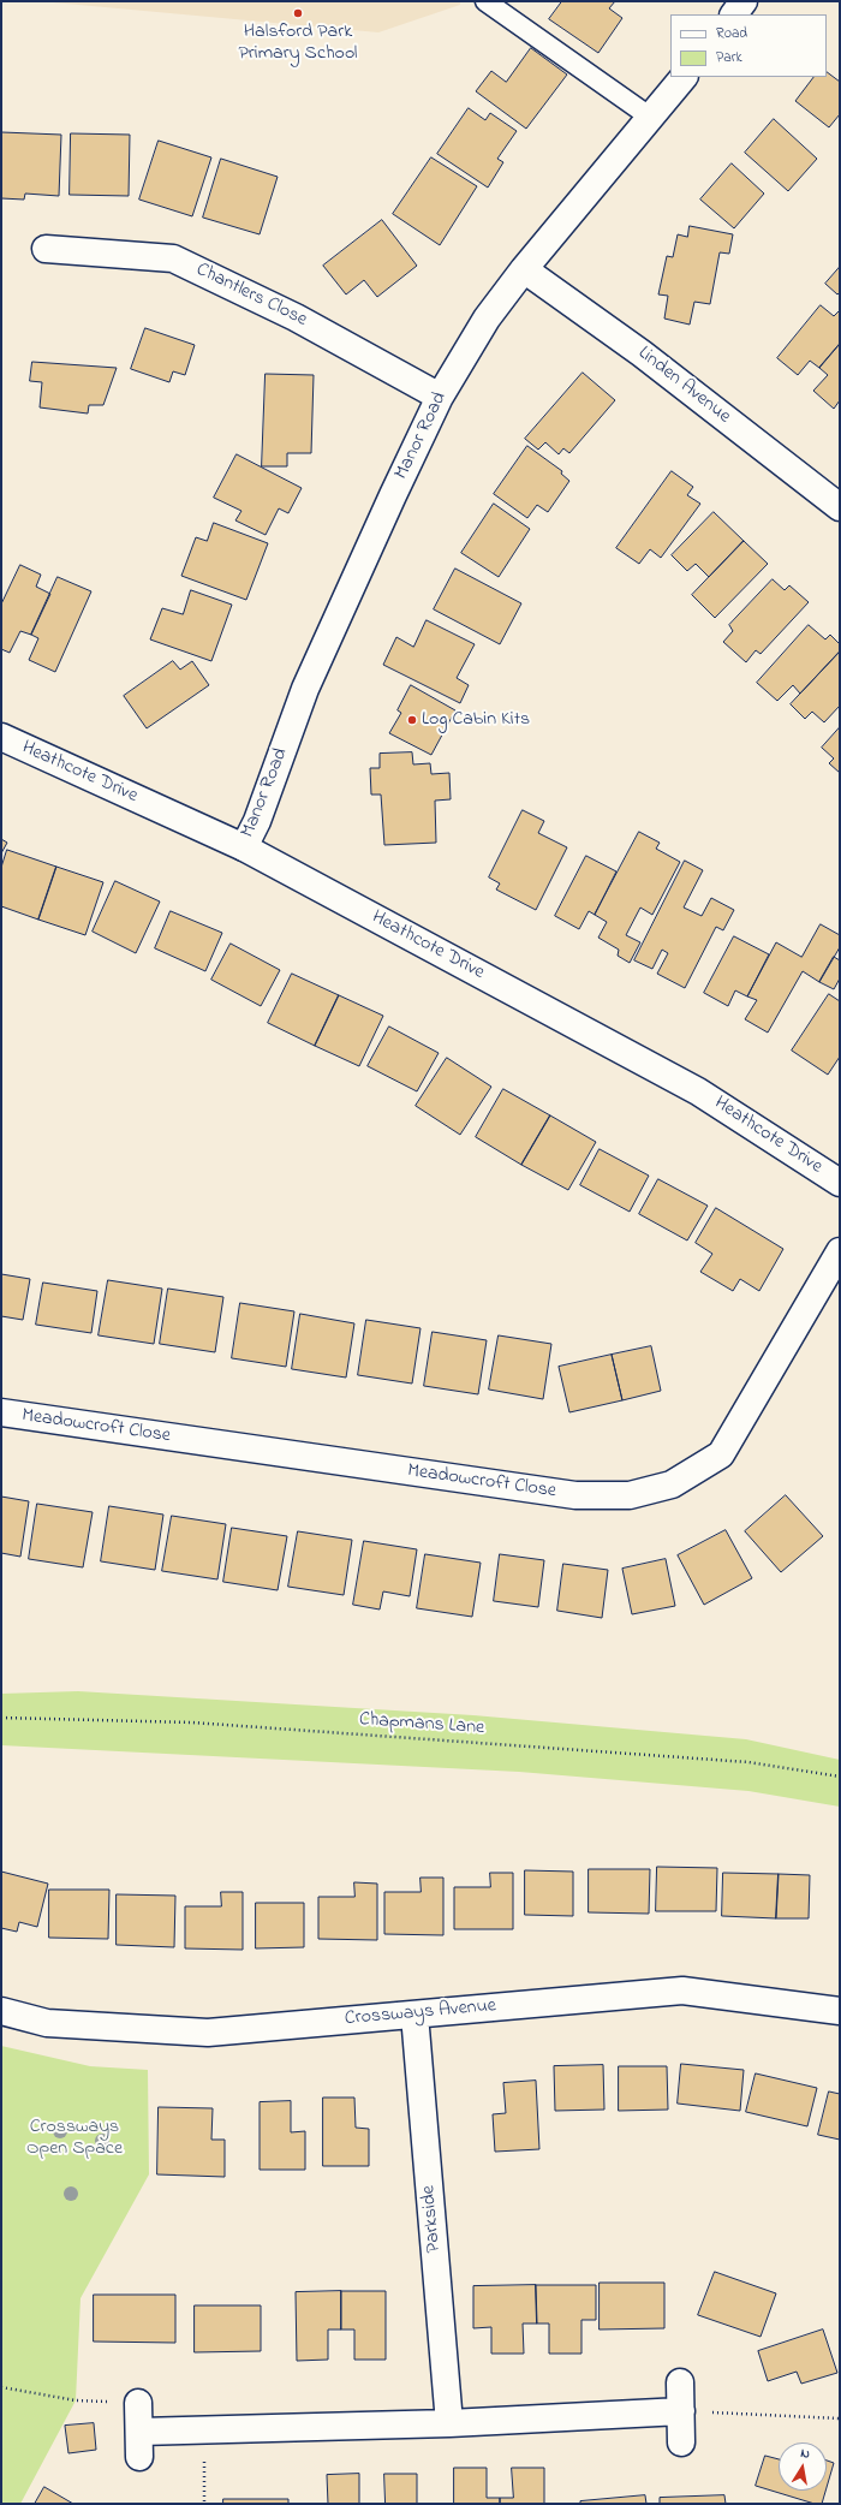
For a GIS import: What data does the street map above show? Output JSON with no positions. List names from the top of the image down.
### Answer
{
  "streets": {
    "street": [
      "Chantlers Close",
      "Linden Avenue",
      "Manor Road",
      "Heathcote Drive",
      "Meadowcroft Close",
      "Crossways Avenue",
      "Parkside"
    ],
    "path": ["Chapmans Lane"]
  },
  "crossings": [
    ["Chantlers Close", "Manor Road"],
    ["Linden Avenue", "Manor Road"],
    ["Manor Road", "Heathcote Drive"],
    ["Crossways Avenue", "Parkside"]
  ],
  "parks": ["Crossways Open Space"],
  "places": ["Halsford Park Primary School", "Log Cabin Kits"],
  "legend": ["Road", "Park"],
  "north": "top"
}
